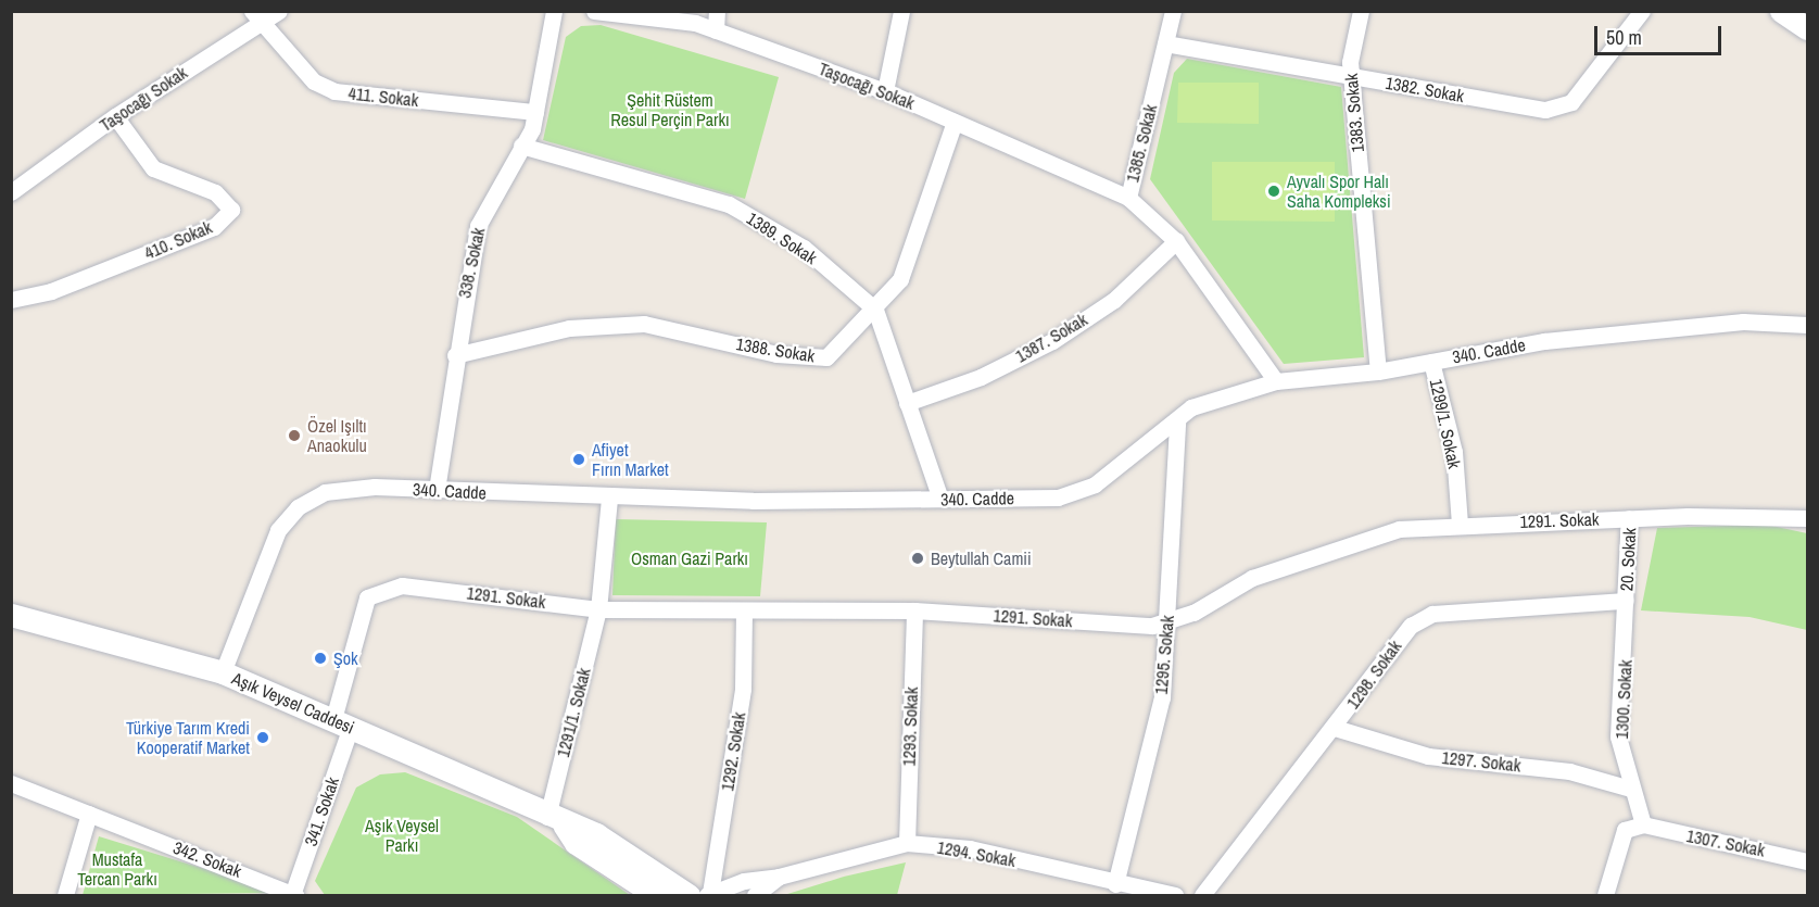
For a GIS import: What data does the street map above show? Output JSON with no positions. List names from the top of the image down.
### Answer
{
  "streets": {
    "street": [
      "Taşocağı Sokak",
      "1382. Sokak",
      "411. Sokak",
      "1383. Sokak",
      "1385. Sokak",
      "1389. Sokak",
      "410. Sokak",
      "338. Sokak",
      "1387. Sokak",
      "1388. Sokak",
      "340. Cadde",
      "1299/1. Sokak",
      "1291. Sokak",
      "20. Sokak",
      "1295. Sokak",
      "1298. Sokak",
      "1300. Sokak",
      "Aşık Veysel Caddesi",
      "1291/1. Sokak",
      "1293. Sokak",
      "1292. Sokak",
      "1297. Sokak",
      "341. Sokak",
      "1307. Sokak",
      "1294. Sokak",
      "342. Sokak"
    ]
  },
  "crossings": [
    ["Taşocağı Sokak", "411. Sokak"],
    ["Taşocağı Sokak", "1385. Sokak"],
    ["Taşocağı Sokak", "410. Sokak"],
    ["Taşocağı Sokak", "1388. Sokak"],
    ["1382. Sokak", "1383. Sokak"],
    ["1382. Sokak", "1385. Sokak"],
    ["411. Sokak", "338. Sokak"],
    ["1383. Sokak", "340. Cadde"],
    ["1385. Sokak", "1387. Sokak"],
    ["1385. Sokak", "340. Cadde"],
    ["1389. Sokak", "338. Sokak"],
    ["1389. Sokak", "1388. Sokak"],
    ["338. Sokak", "1388. Sokak"],
    ["338. Sokak", "340. Cadde"],
    ["340. Cadde", "1299/1. Sokak"],
    ["340. Cadde", "1295. Sokak"],
    ["340. Cadde", "Aşık Veysel Caddesi"],
    ["340. Cadde", "1291/1. Sokak"],
    ["1299/1. Sokak", "1291. Sokak"],
    ["1291. Sokak", "20. Sokak"],
    ["1291. Sokak", "1295. Sokak"],
    ["1291. Sokak", "Aşık Veysel Caddesi"],
    ["1291. Sokak", "1291/1. Sokak"],
    ["1291. Sokak", "1293. Sokak"],
    ["1291. Sokak", "1292. Sokak"],
    ["1291. Sokak", "341. Sokak"],
    ["20. Sokak", "1298. Sokak"],
    ["20. Sokak", "1300. Sokak"],
    ["1295. Sokak", "1294. Sokak"],
    ["1298. Sokak", "1300. Sokak"],
    ["1298. Sokak", "1297. Sokak"],
    ["1300. Sokak", "1297. Sokak"],
    ["1300. Sokak", "1307. Sokak"],
    ["Aşık Veysel Caddesi", "1291/1. Sokak"],
    ["Aşık Veysel Caddesi", "1292. Sokak"],
    ["Aşık Veysel Caddesi", "341. Sokak"],
    ["Aşık Veysel Caddesi", "1294. Sokak"],
    ["1293. Sokak", "1294. Sokak"],
    ["1292. Sokak", "1294. Sokak"],
    ["341. Sokak", "342. Sokak"]
  ],
  "parks": [
    "Şehit Rüstem Resul Perçin Parkı",
    "Osman Gazi Parkı",
    "Aşık Veysel Parkı",
    "Mustafa Tercan Parkı"
  ],
  "places": [
    "Ayvalı Spor Halı Saha Kompleksi",
    "Özel Işıltı Anaokulu",
    "Afiyet Fırın Market",
    "Beytullah Camii",
    "Şok",
    "Türkiye Tarım Kredi Kooperatif Market"
  ],
  "scale_bar": "50 m"
}
